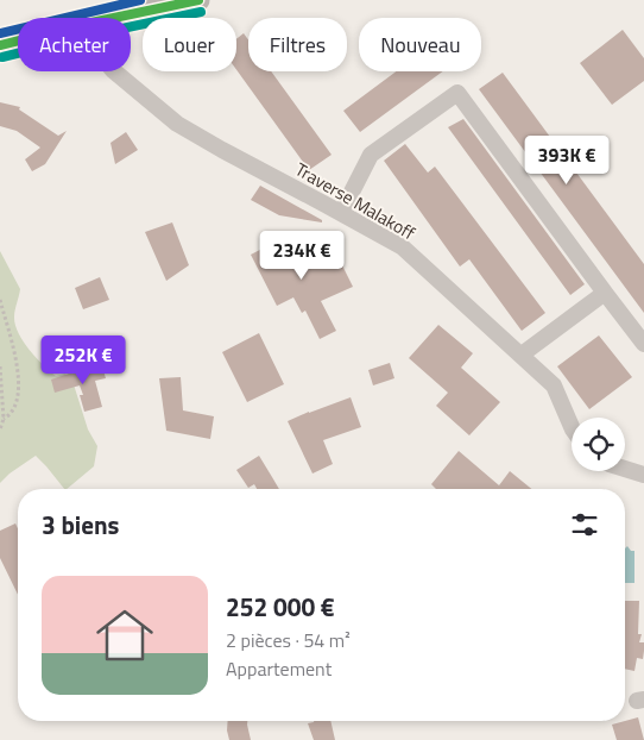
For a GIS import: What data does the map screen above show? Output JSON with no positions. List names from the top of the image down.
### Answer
{
  "streets": {
    "street": ["Traverse Malakoff"]
  },
  "page": {
    "chip": [
      "Acheter",
      "Louer",
      "Filtres",
      "Nouveau"
    ],
    "price": ["393K €", "234K €", "252K €"],
    "heading": "3 biens",
    "list": [
      {
        "name": "252 000 €",
        "note": "2 pièces · 54 m² · Appartement"
      }
    ]
  }
}
